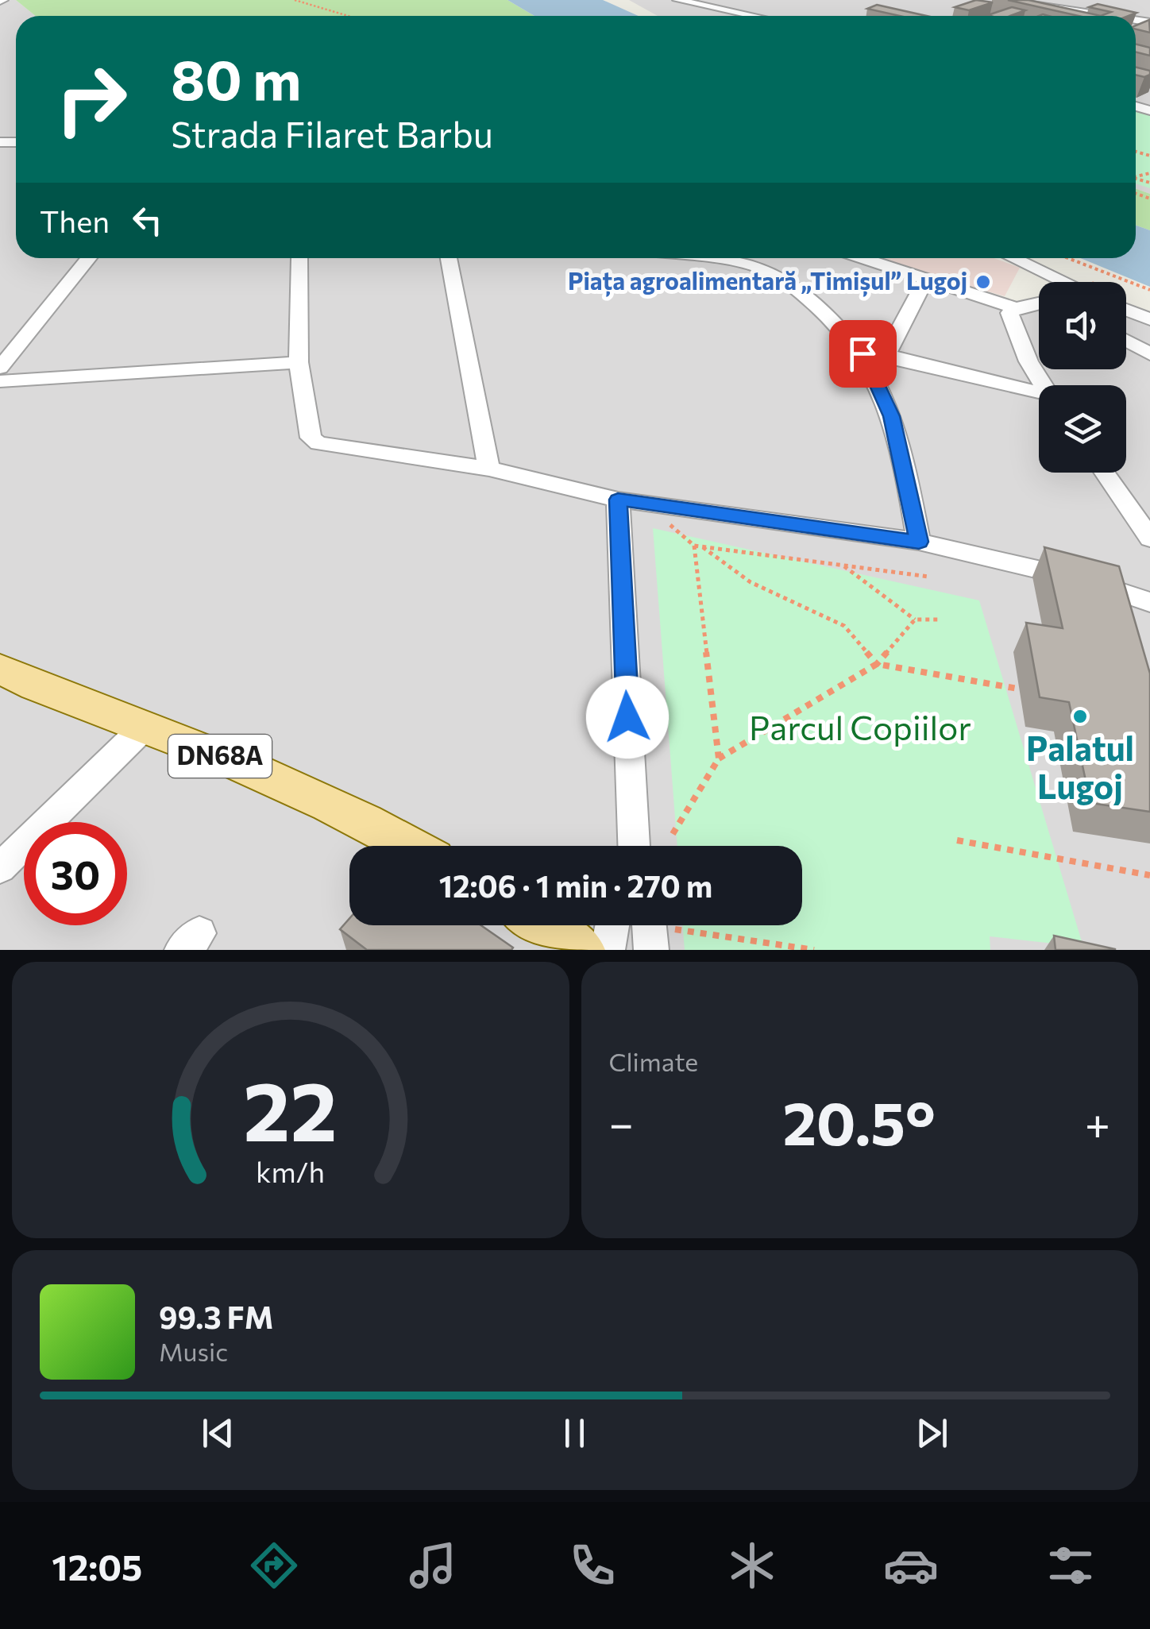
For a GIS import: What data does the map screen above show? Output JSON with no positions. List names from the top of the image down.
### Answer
{
  "streets": {
    "main road": ["DN68A"]
  },
  "parks": ["Parcul Copiilor"],
  "places": ["Piața agroalimentară „Timișul” Lugoj", "Palatul Lugoj"],
  "page": {
    "turn": ["80 m", "Strada Filaret Barbu"],
    "then": "Then",
    "limit": "30",
    "trip": "12:06 · 1 min · 270 m",
    "tile": "Climate",
    "heat": ["−", "20.5°", "+"],
    "song": ["99.3 FM", "Music"],
    "tabs": "12:05",
    "gauge": ["22", "km/h"]
  }
}
